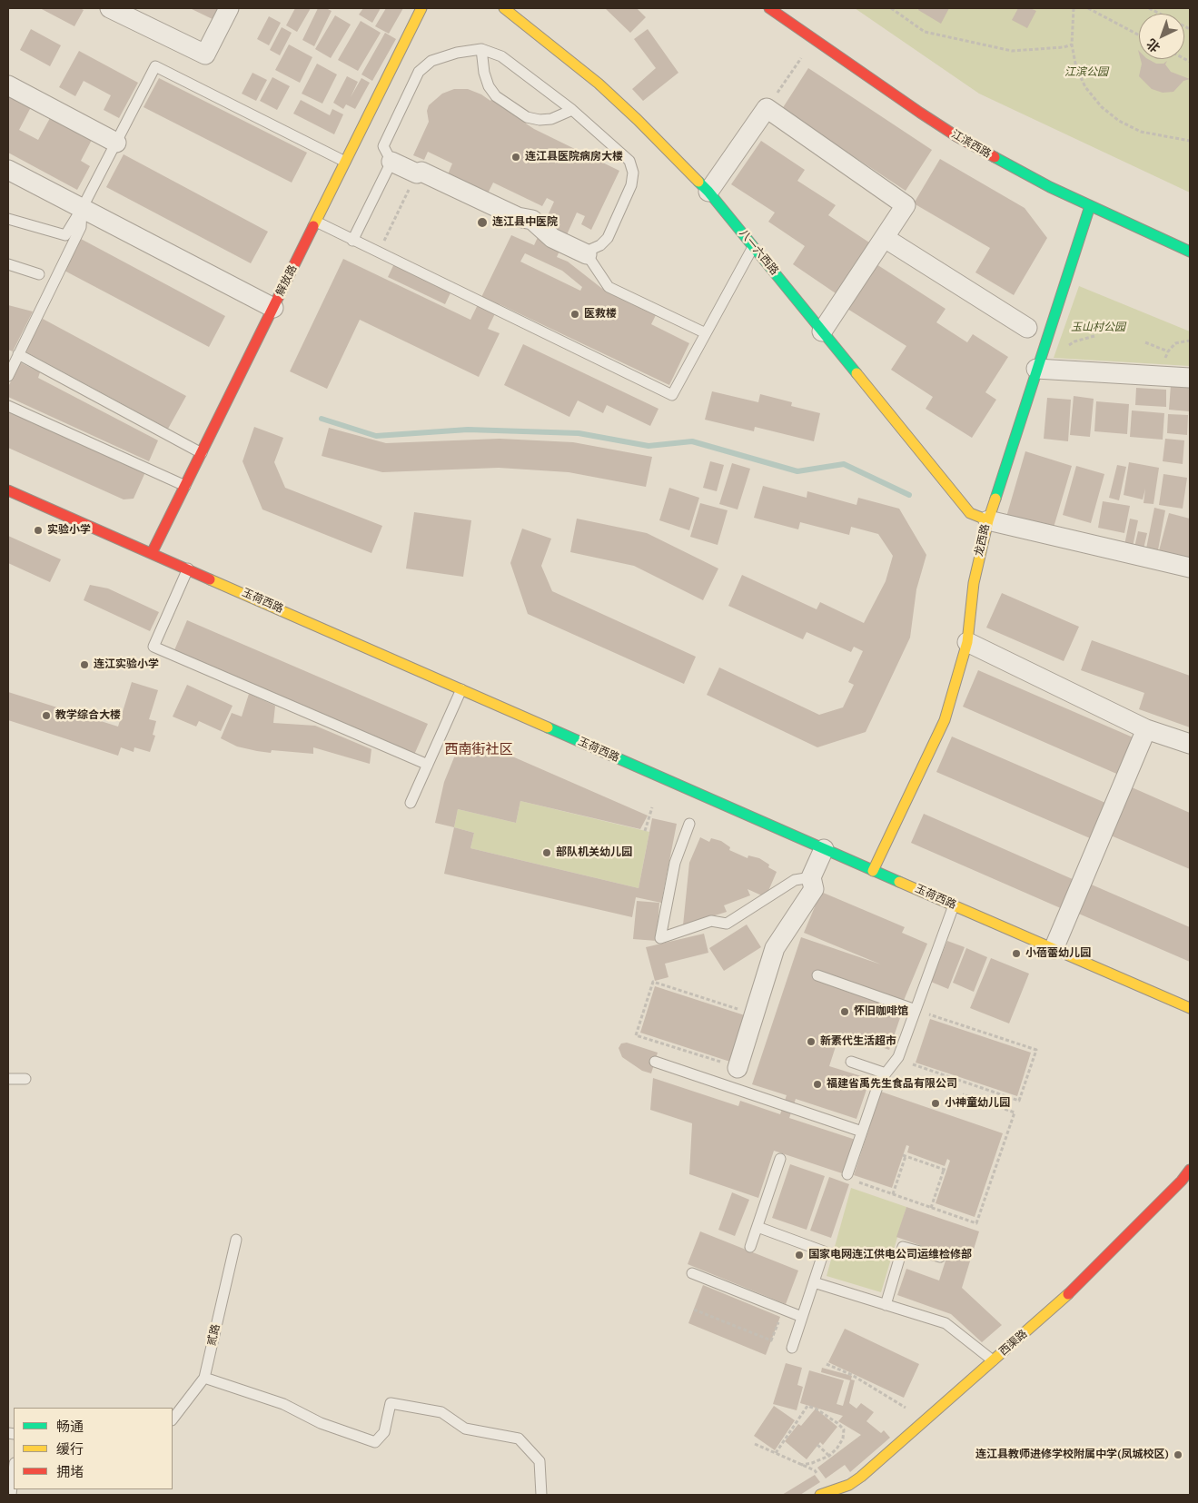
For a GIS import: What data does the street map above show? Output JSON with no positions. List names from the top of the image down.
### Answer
{
  "streets": {
    "street": [
      "江滨西路",
      "八一六西路",
      "解放路",
      "龙西路",
      "玉荷西路",
      "西渠路"
    ],
    "lane": ["贰路"]
  },
  "crossings": [
    ["江滨西路", "龙西路"],
    ["八一六西路", "龙西路"],
    ["解放路", "玉荷西路"],
    ["龙西路", "玉荷西路"]
  ],
  "districts": ["西南街社区"],
  "parks": ["江滨公园", "玉山村公园"],
  "places": [
    "连江县医院病房大楼",
    "连江县中医院",
    "医救楼",
    "实验小学",
    "连江实验小学",
    "教学综合大楼",
    "部队机关幼儿园",
    "小蓓蕾幼儿园",
    "怀旧咖啡馆",
    "新素代生活超市",
    "福建省禹先生食品有限公司",
    "小神童幼儿园",
    "国家电网连江供电公司运维检修部",
    "连江县教师进修学校附属中学(凤城校区)"
  ],
  "legend": ["畅通", "缓行", "拥堵"],
  "north": "bottom left"
}
